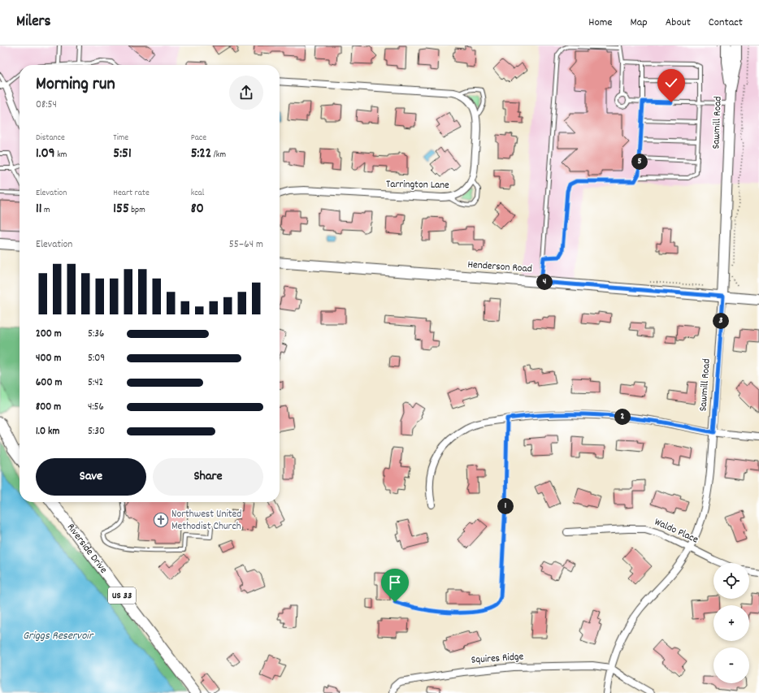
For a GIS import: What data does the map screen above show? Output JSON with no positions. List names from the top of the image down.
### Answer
{
  "streets": {
    "main road": [
      "Sawmill Road",
      "Henderson Road",
      "Riverside Drive",
      "US 33"
    ],
    "street": ["Tarrington Lane", "Waldo Place", "Squires Ridge"]
  },
  "crossings": [
    ["Sawmill Road", "Henderson Road"],
    ["Sawmill Road", "Waldo Place"],
    ["Sawmill Road", "Squires Ridge"]
  ],
  "water": ["Griggs Reservoir"],
  "places": {
    "church": ["Northwest United Methodist Church"]
  },
  "page": {
    "header": "Milers",
    "nav": [
      "Home",
      "Map",
      "About",
      "Contact"
    ],
    "heading": ["Morning run", "08:54"],
    "stats": [
      ["Distance", "1.09 km"],
      ["Time", "5:51"],
      ["Pace", "5:22 /km"],
      ["Elevation", "11 m"],
      ["Heart rate", "155 bpm"],
      ["kcal", "80"]
    ],
    "pins": [
      "5",
      "4",
      "3",
      "2",
      "1"
    ],
    "chart": ["Elevation", "55–64 m"],
    "list": [
      {
        "name": "200 m",
        "note": "5:36"
      },
      {
        "name": "400 m",
        "note": "5:09"
      },
      {
        "name": "600 m",
        "note": "5:42"
      },
      {
        "name": "800 m",
        "note": "4:56"
      },
      {
        "name": "1.0 km",
        "note": "5:30"
      }
    ],
    "buttons": ["Save", "Share"],
    "map_buttons": ["+", "−"]
  }
}
